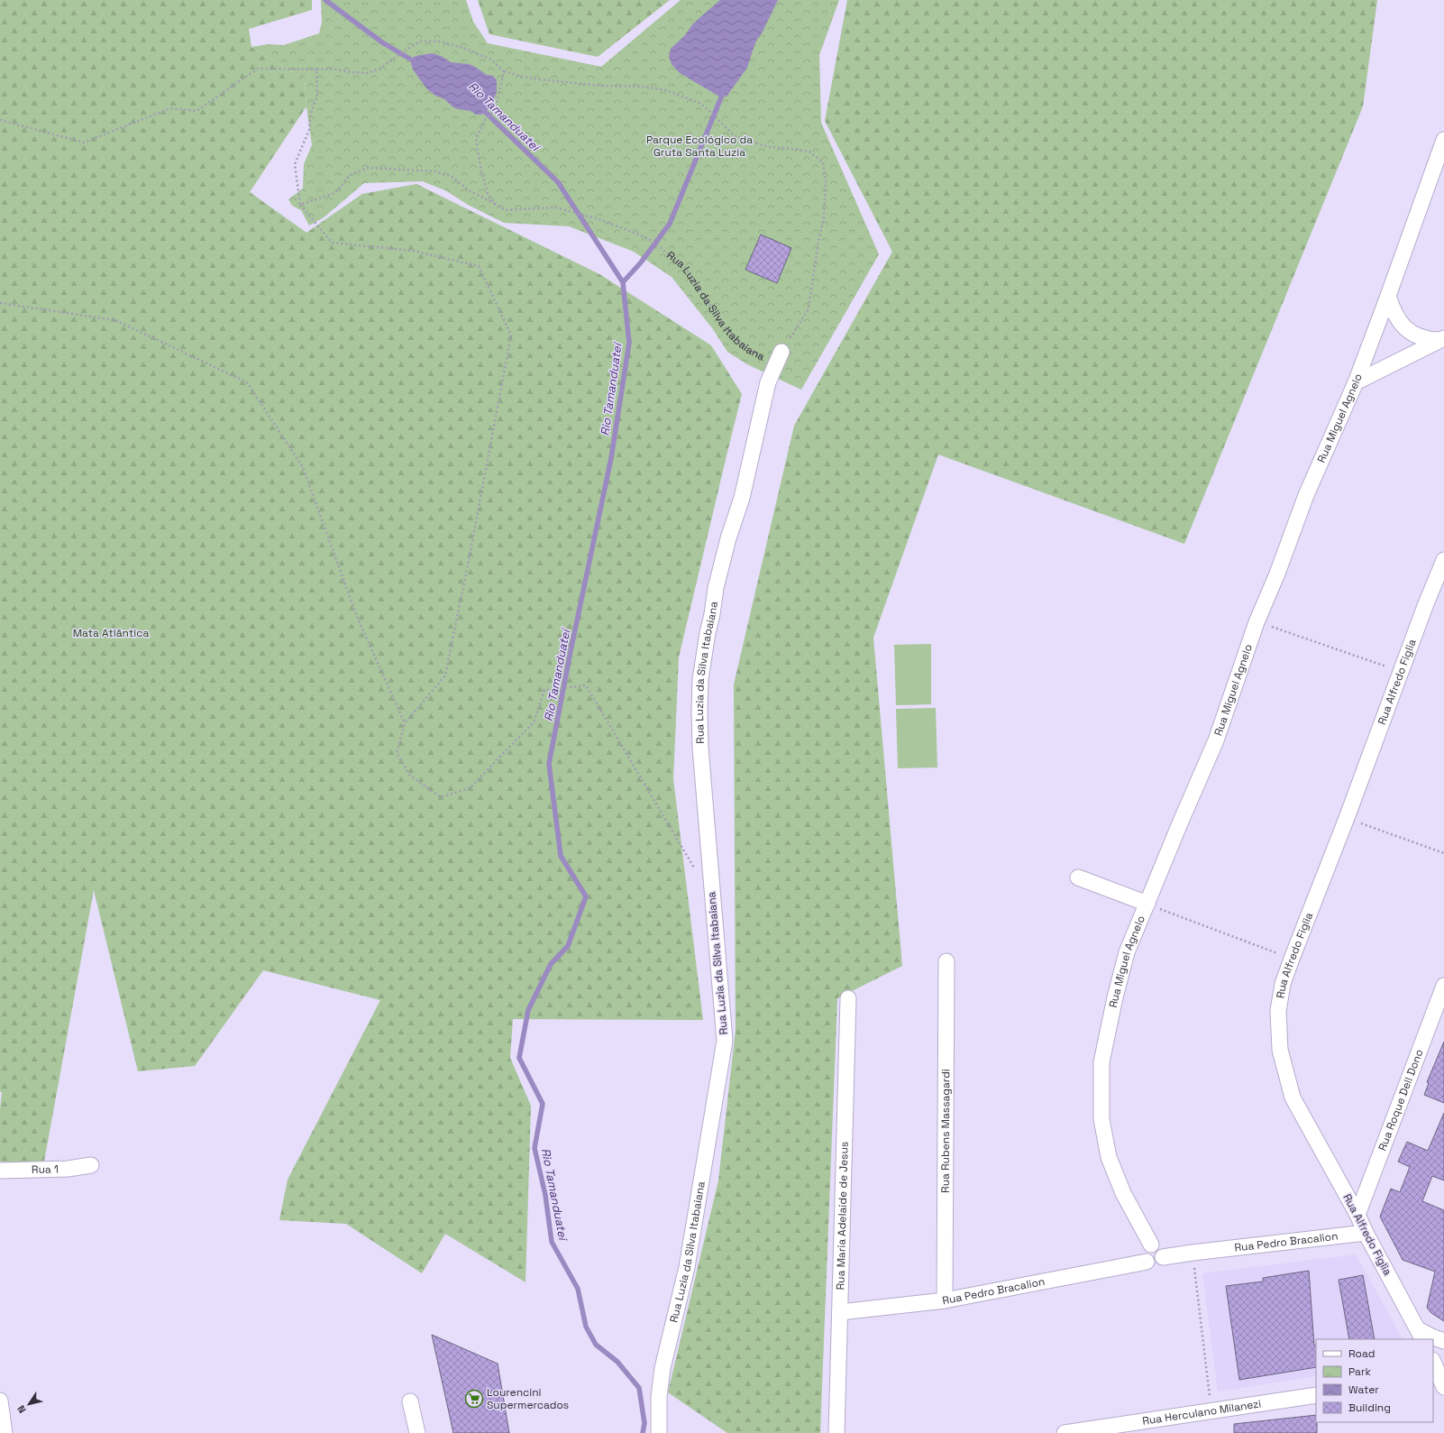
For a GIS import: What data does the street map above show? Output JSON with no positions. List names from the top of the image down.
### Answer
{
  "streets": {
    "street": [
      "Rua Luzia da Silva Itabaiana",
      "Rua Miguel Agnelo",
      "Rua Alfredo Figlia",
      "Rua Roque Dell Dono",
      "Rua Rubens Massagardi",
      "Rua 1",
      "Rua Maria Adelaide de Jesus",
      "Rua Pedro Bracalion",
      "Rua Herculano Milanezi"
    ]
  },
  "crossings": [
    ["Rua Miguel Agnelo", "Rua Pedro Bracalion"],
    ["Rua Alfredo Figlia", "Rua Roque Dell Dono"],
    ["Rua Alfredo Figlia", "Rua Pedro Bracalion"],
    ["Rua Rubens Massagardi", "Rua Pedro Bracalion"],
    ["Rua Maria Adelaide de Jesus", "Rua Pedro Bracalion"]
  ],
  "water": ["Rio Tamanduateí"],
  "parks": ["Parque Ecológico da Gruta Santa Luzia", "Mata Atlântica"],
  "places": {
    "supermarket": ["Lourencini Supermercados"]
  },
  "legend": [
    "Road",
    "Park",
    "Water",
    "Building"
  ],
  "north": "bottom left"
}
